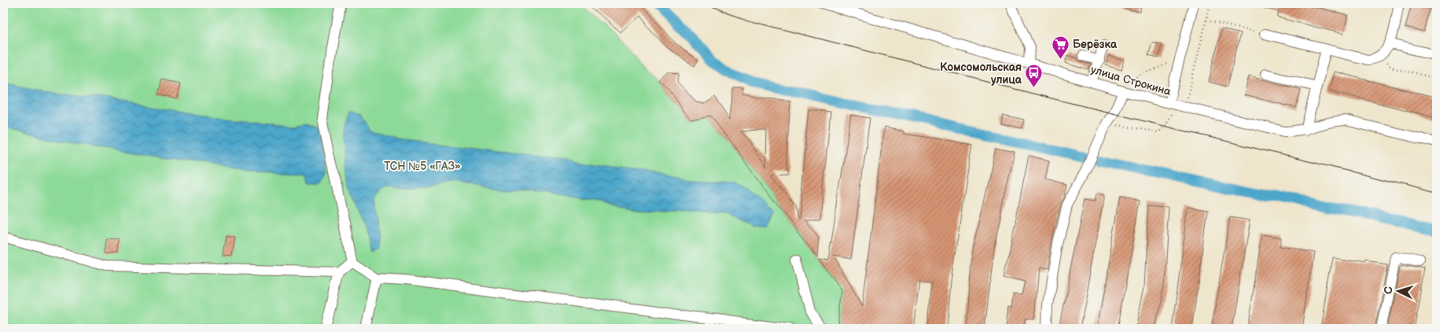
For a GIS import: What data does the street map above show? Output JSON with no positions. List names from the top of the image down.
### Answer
{
  "streets": {
    "street": ["улица Строкина"]
  },
  "parks": ["ТСН №5 «ГАЗ»"],
  "places": {
    "supermarket": ["Берёзка"],
    "bus stop": ["Комсомольская улица"]
  },
  "north": "left"
}
